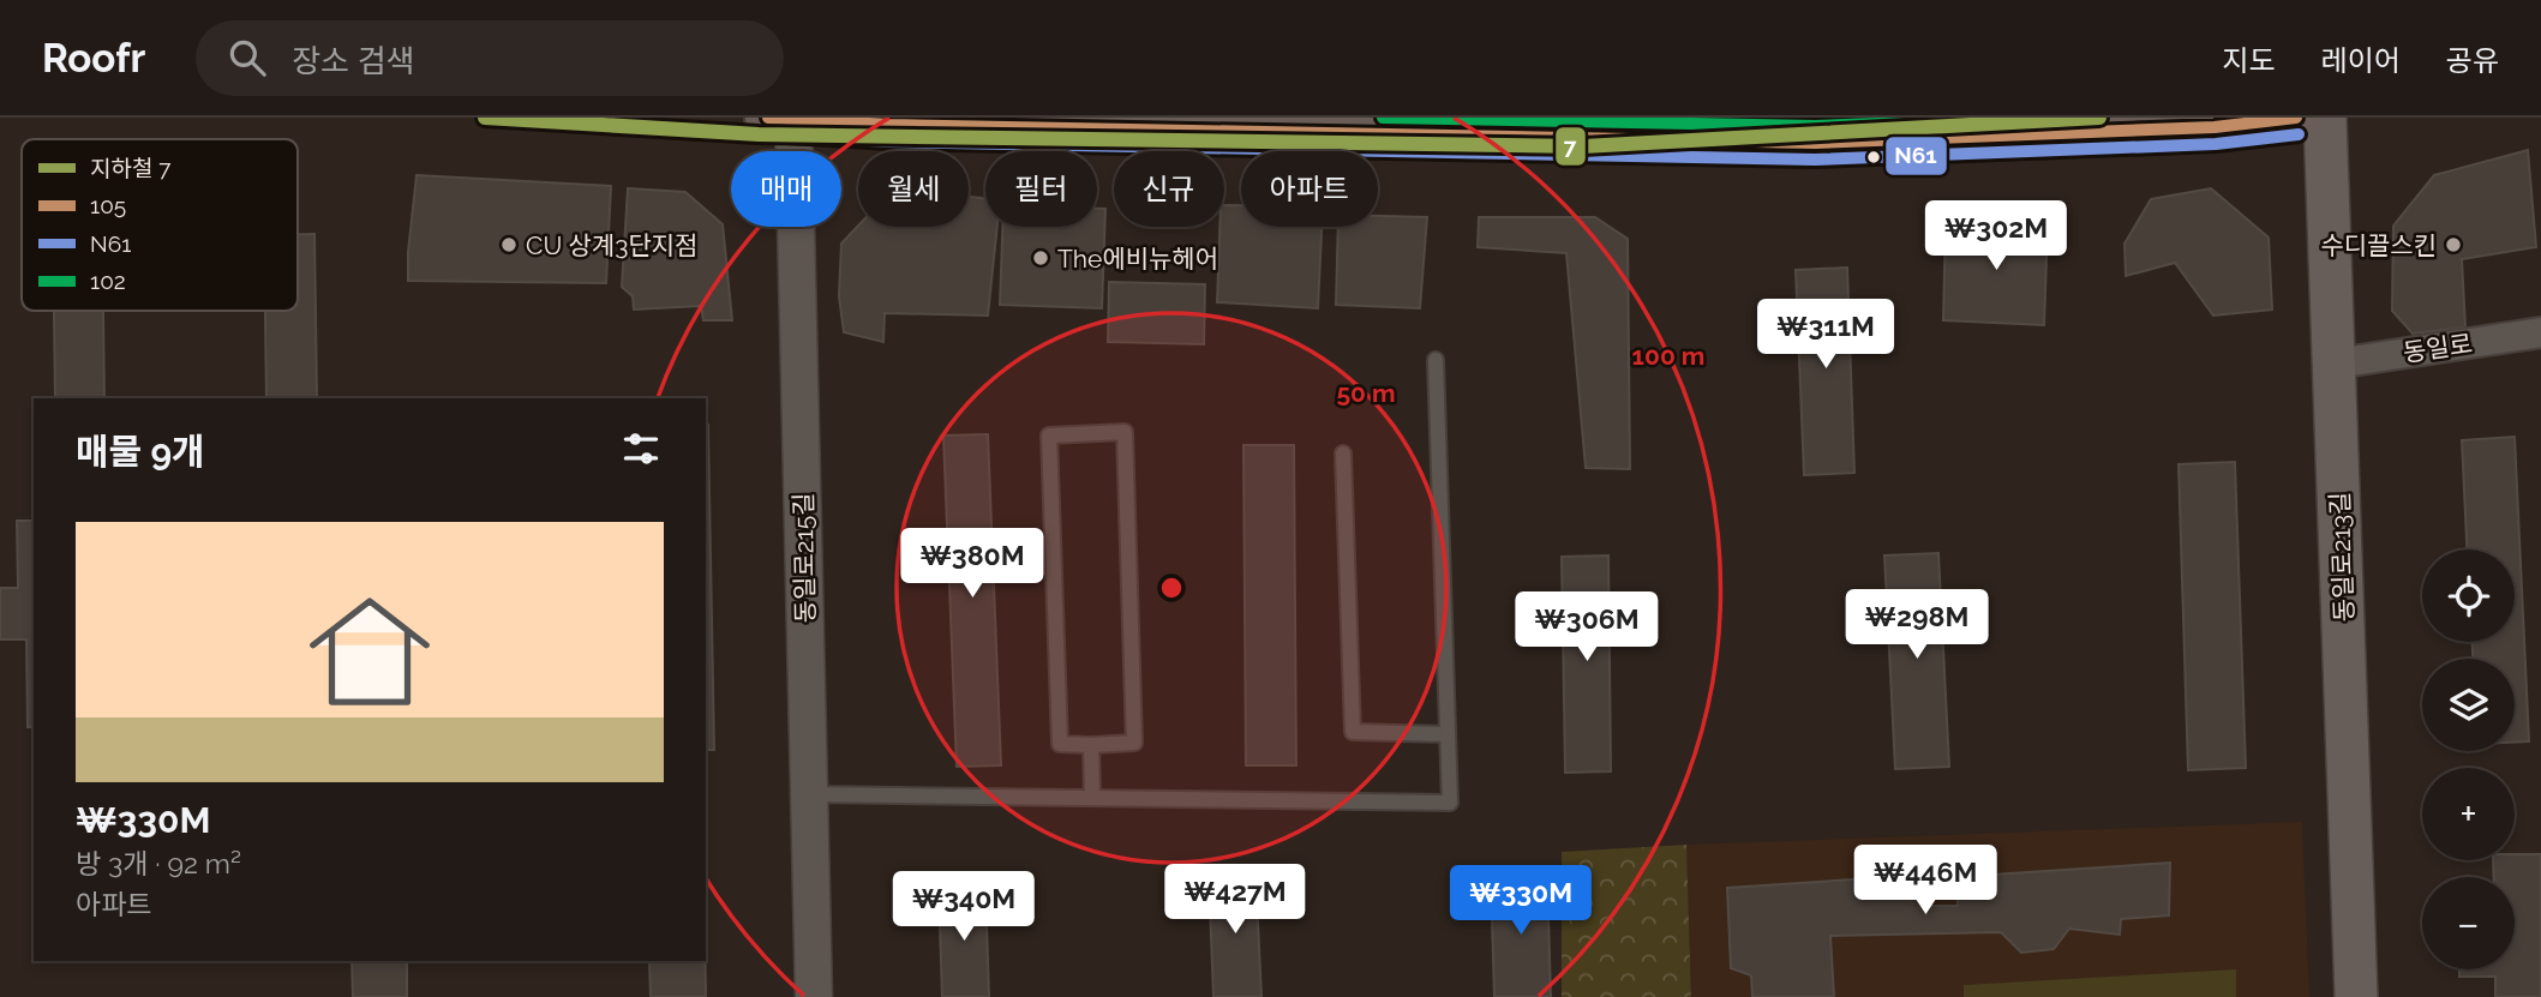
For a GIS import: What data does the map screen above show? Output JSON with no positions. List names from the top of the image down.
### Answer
{
  "streets": {
    "main road": ["동일로213길"],
    "street": ["동일로", "동일로215길"]
  },
  "crossings": [
    ["동일로", "동일로213길"]
  ],
  "places": ["CU 상계3단지점", "수디끌스킨", "The에비뉴헤어"],
  "lines": [
    "metro line 7",
    "transit line 105",
    "transit line 102",
    "transit line N61"
  ],
  "legend": [
    "지하철 7",
    "105",
    "N61",
    "102"
  ],
  "page": {
    "header": "Roofr",
    "search": "장소 검색",
    "nav": ["지도", "레이어", "공유"],
    "chip": [
      "매매",
      "월세",
      "필터",
      "신규",
      "아파트"
    ],
    "price": [
      "₩302M",
      "₩311M",
      "₩380M",
      "₩298M",
      "₩306M",
      "₩446M",
      "₩427M",
      "₩330M",
      "₩340M"
    ],
    "heading": "매물 9개",
    "list": [
      {
        "name": "₩330M",
        "note": "방 3개 · 92 m² · 아파트"
      }
    ],
    "map_buttons": ["+", "−"]
  },
  "rings": ["100 m", "50 m"]
}
